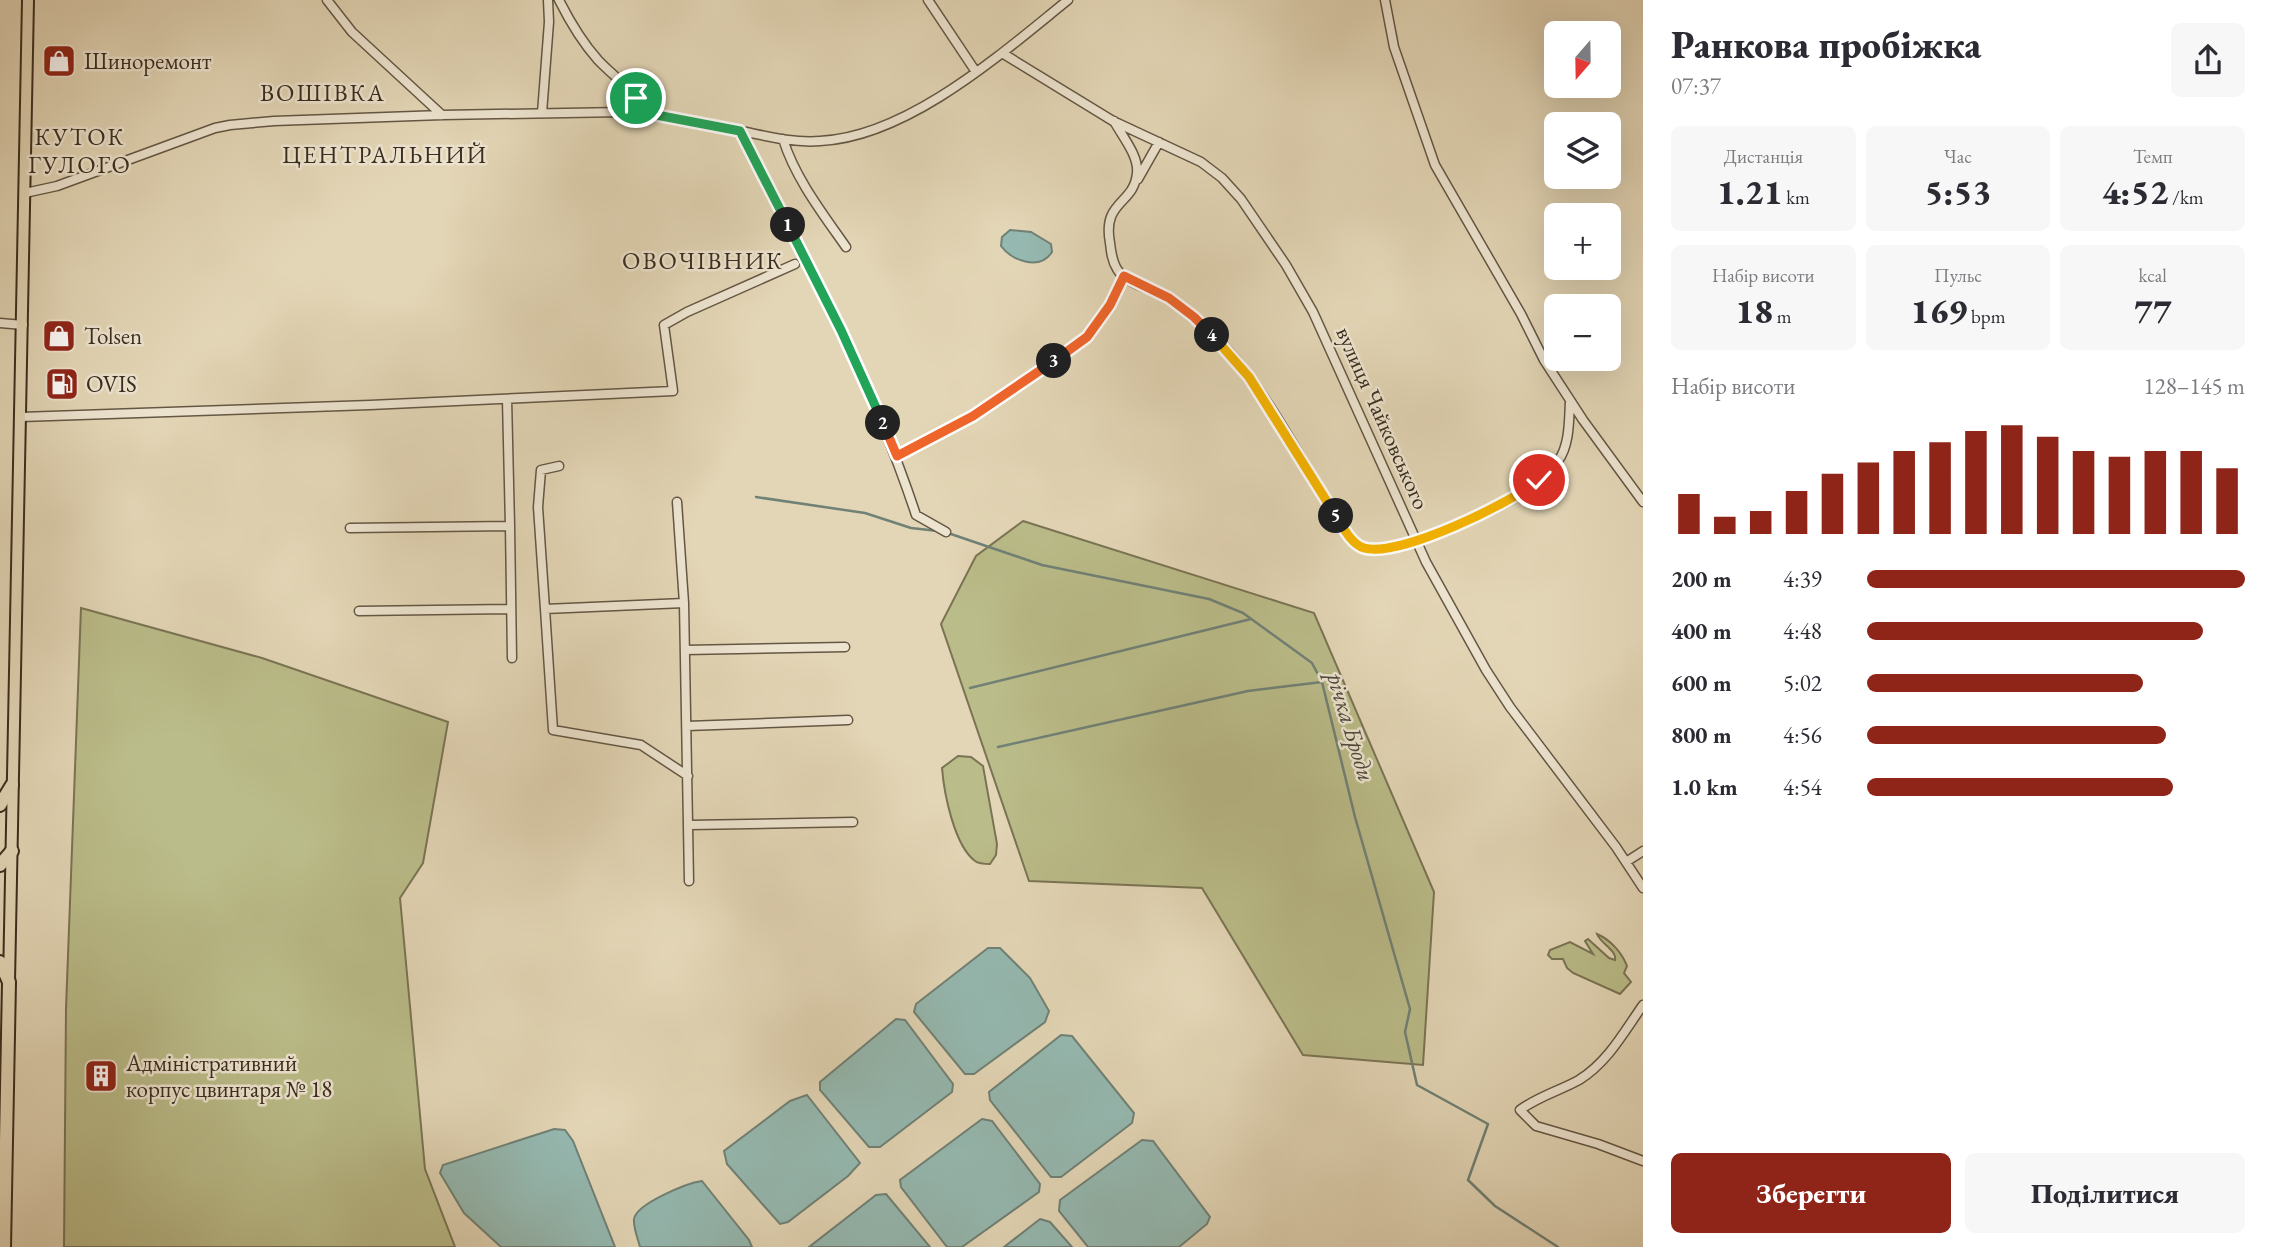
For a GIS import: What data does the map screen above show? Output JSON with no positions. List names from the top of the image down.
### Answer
{
  "streets": {
    "street": ["вулиця Чайковського"]
  },
  "districts": [
    "ВОШІВКА",
    "КУТОК ГУЛОГО",
    "ЦЕНТРАЛЬНИЙ",
    "ОВОЧІВНИК"
  ],
  "water": ["річка Броди"],
  "places": {
    "shop": ["Шиноремонт", "Tolsen"],
    "fuel station": ["OVIS"],
    "building": ["Адміністративний корпус цвинтаря № 18"]
  },
  "north": "bottom",
  "page": {
    "heading": ["Ранкова пробіжка", "07:37"],
    "map_buttons": ["+", "−"],
    "stats": [
      ["Дистанція", "1.21 km"],
      ["Час", "5:53"],
      ["Темп", "4:52 /km"],
      ["Набір висоти", "18 m"],
      ["Пульс", "169 bpm"],
      ["kcal", "77"]
    ],
    "pins": [
      "1",
      "4",
      "3",
      "2",
      "5"
    ],
    "chart": ["Набір висоти", "128–145 m"],
    "list": [
      {
        "name": "200 m",
        "note": "4:39"
      },
      {
        "name": "400 m",
        "note": "4:48"
      },
      {
        "name": "600 m",
        "note": "5:02"
      },
      {
        "name": "800 m",
        "note": "4:56"
      },
      {
        "name": "1.0 km",
        "note": "4:54"
      }
    ],
    "buttons": ["Зберегти", "Поділитися"]
  }
}
